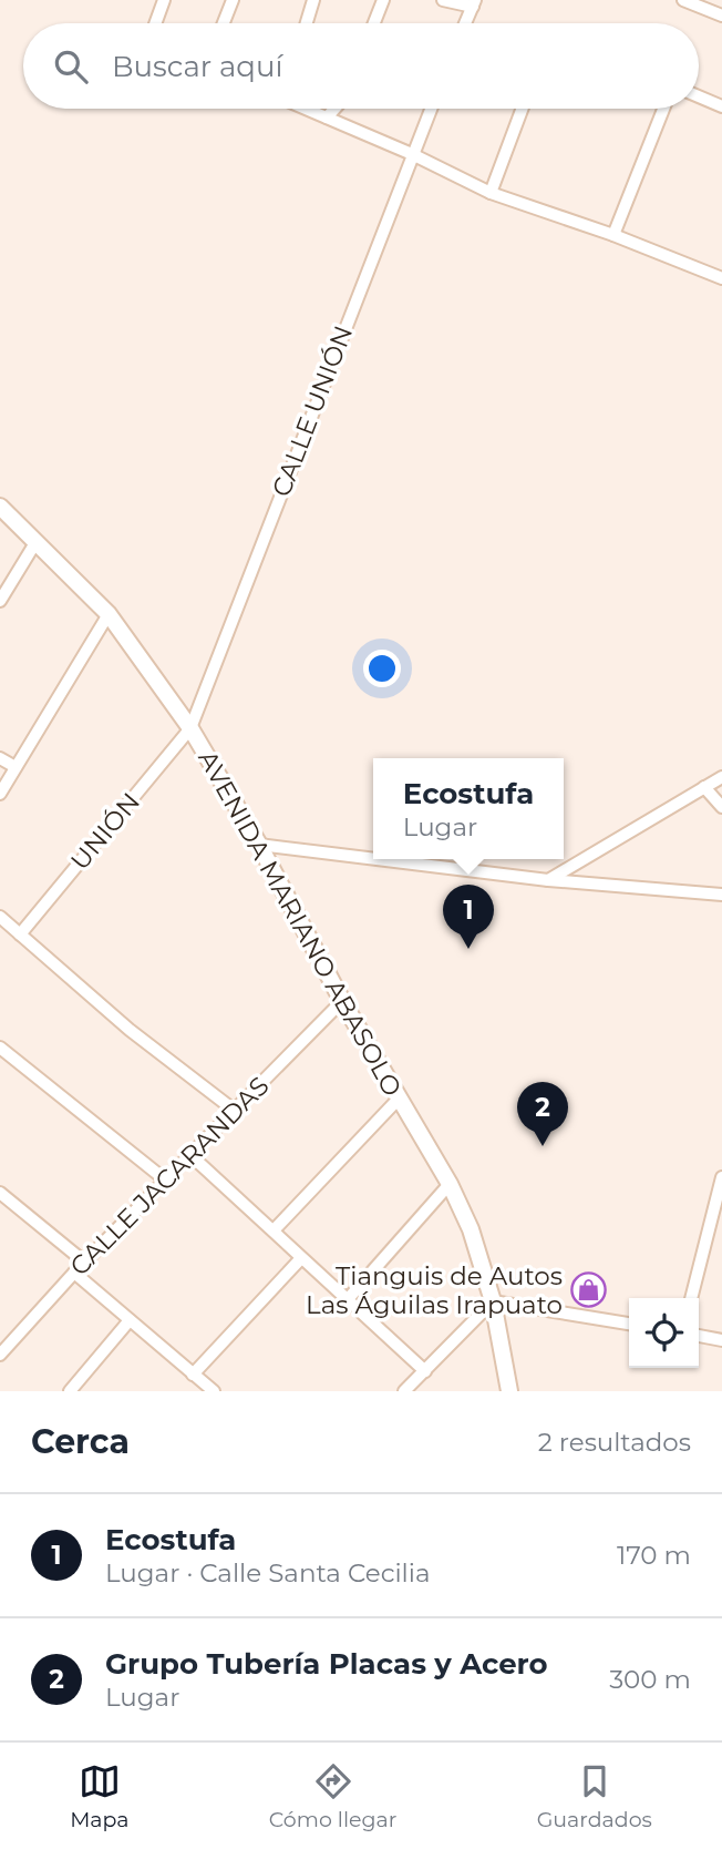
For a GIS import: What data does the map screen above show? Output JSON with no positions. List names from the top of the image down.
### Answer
{
  "streets": {
    "street": [
      "CALLE UNIÓN",
      "UNIÓN",
      "AVENIDA MARIANO ABASOLO",
      "CALLE JACARANDAS"
    ]
  },
  "crossings": [
    ["CALLE UNIÓN", "UNIÓN"],
    ["CALLE UNIÓN", "AVENIDA MARIANO ABASOLO"],
    ["UNIÓN", "AVENIDA MARIANO ABASOLO"],
    ["AVENIDA MARIANO ABASOLO", "CALLE JACARANDAS"]
  ],
  "places": {
    "shop": ["Tianguis de Autos Las Águilas Irapuato"]
  },
  "page": {
    "search": "Buscar aquí",
    "popup": ["Ecostufa", "Lugar"],
    "pins": ["1", "2"],
    "heading": ["Cerca", "2 resultados"],
    "list": [
      {
        "mark": "1",
        "name": "Ecostufa",
        "note": "Lugar · Calle Santa Cecilia",
        "value": "170 m"
      },
      {
        "mark": "2",
        "name": "Grupo Tubería Placas y Acero",
        "note": "Lugar",
        "value": "300 m"
      }
    ],
    "nav": ["Mapa", "Cómo llegar", "Guardados"]
  }
}
